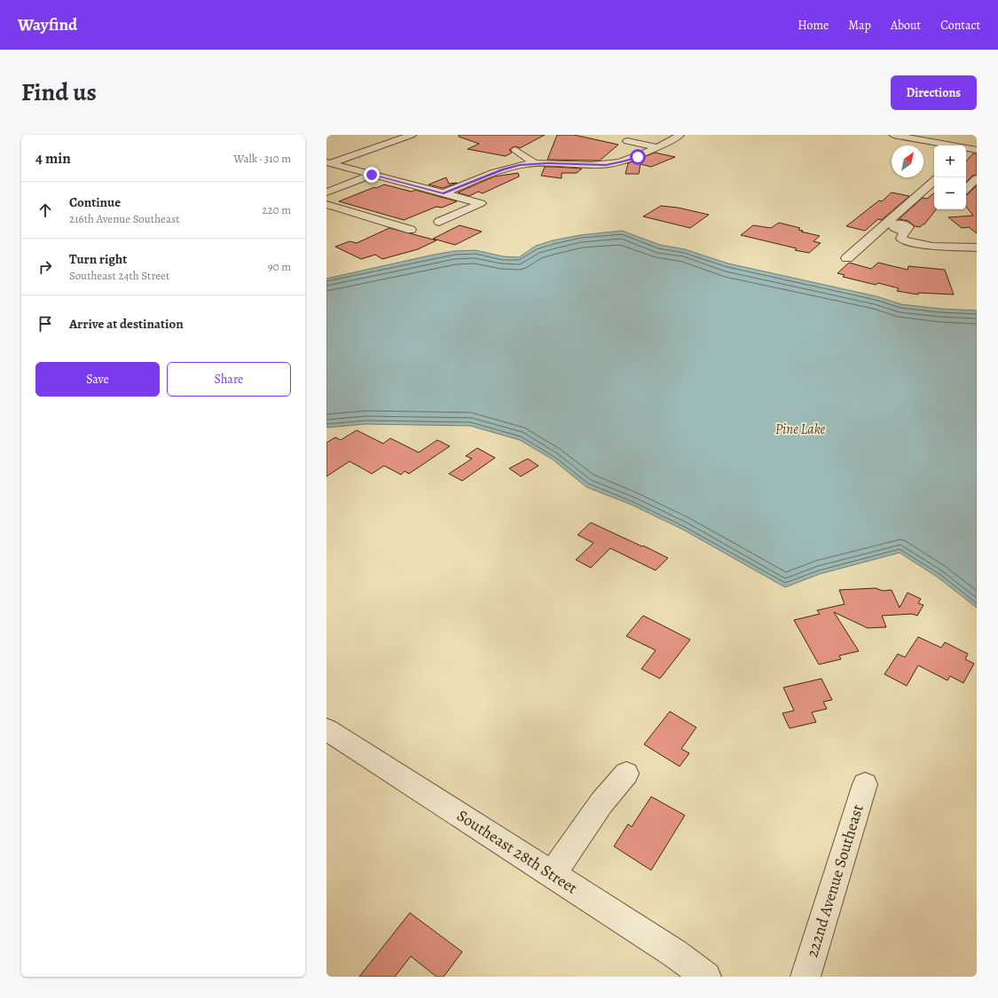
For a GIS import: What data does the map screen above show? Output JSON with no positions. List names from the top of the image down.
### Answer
{
  "streets": {
    "street": ["Southeast 28th Street", "222nd Avenue Southeast"]
  },
  "water": ["Pine Lake"],
  "north": "top right",
  "page": {
    "header": "Wayfind",
    "nav": [
      "Home",
      "Map",
      "About",
      "Contact"
    ],
    "title": "Find us",
    "buttons": [
      "Directions",
      ["Save", "Share"]
    ],
    "heading": ["4 min", "Walk · 310 m"],
    "map_buttons": ["+", "−"],
    "list": [
      ["Continue", "216th Avenue Southeast", "220 m"],
      ["Turn right", "Southeast 24th Street", "90 m"],
      "Arrive at destination"
    ]
  }
}
